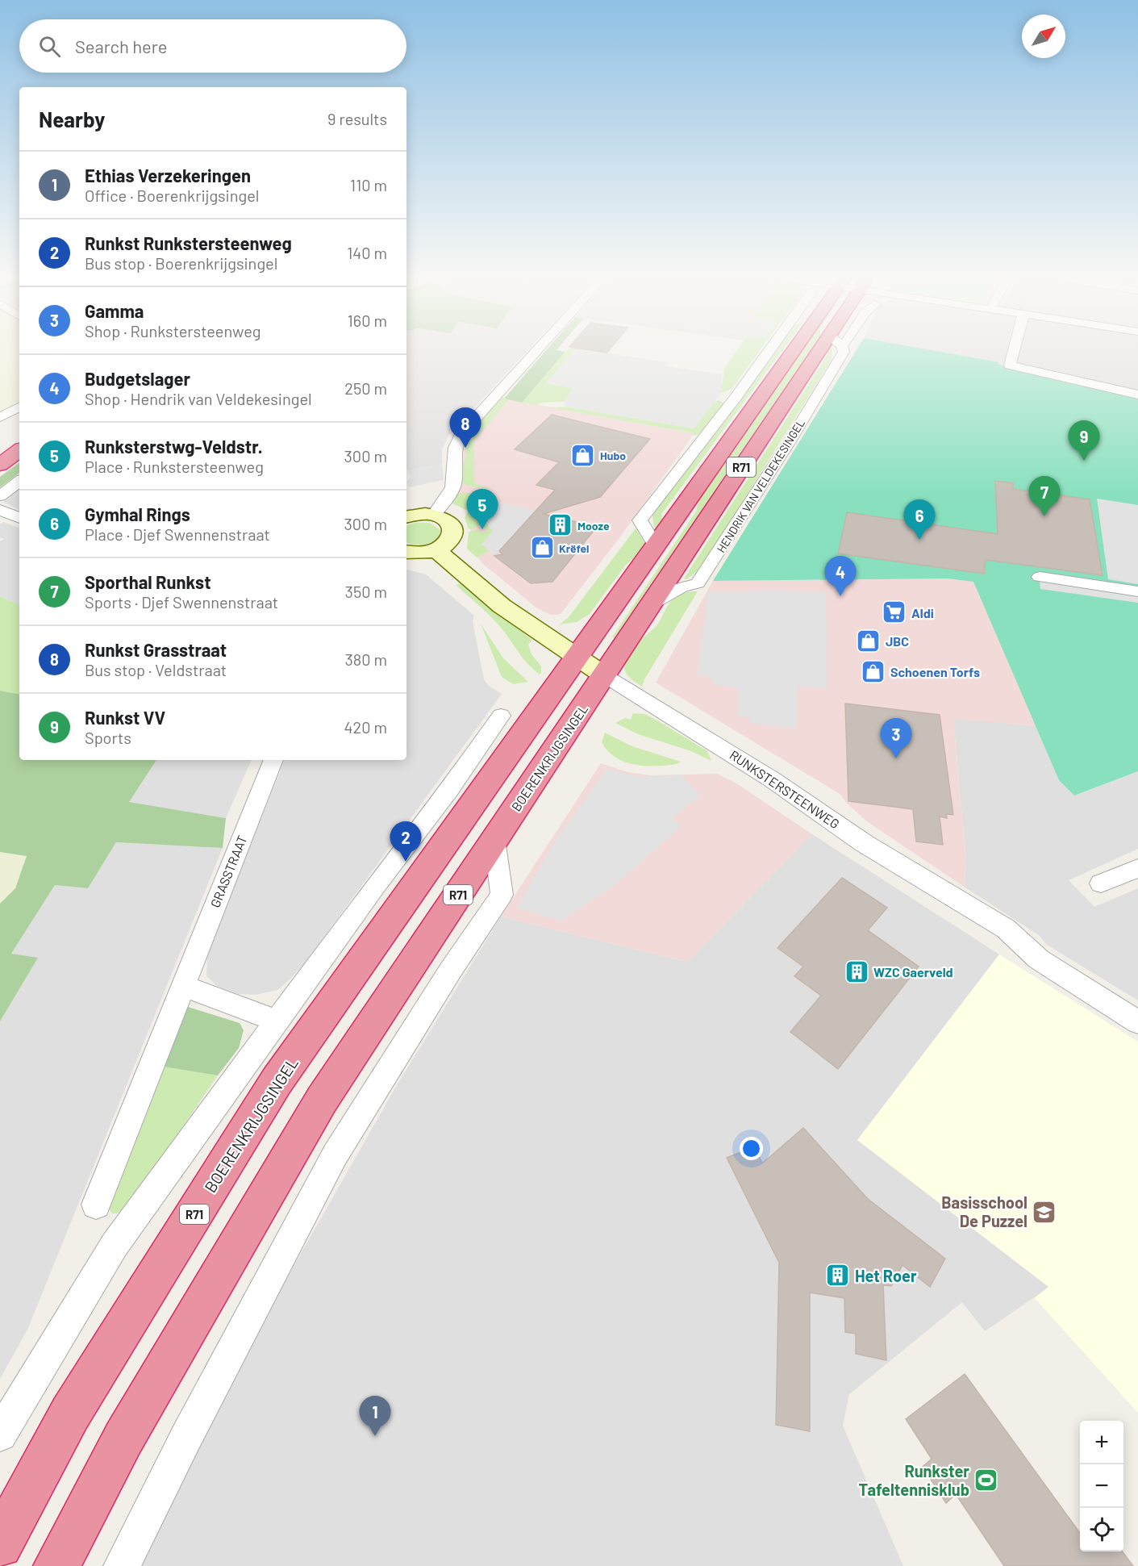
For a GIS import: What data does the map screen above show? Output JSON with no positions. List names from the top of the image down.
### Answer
{
  "streets": {
    "highway": ["R71", "HENDRIK VAN VELDEKESINGEL", "BOERENKRIJGSINGEL"],
    "street": ["RUNKSTERSTEENWEG", "GRASSTRAAT"]
  },
  "crossings": [
    ["R71", "BOERENKRIJGSINGEL"],
    ["R71", "RUNKSTERSTEENWEG"],
    ["HENDRIK VAN VELDEKESINGEL", "BOERENKRIJGSINGEL"],
    ["HENDRIK VAN VELDEKESINGEL", "RUNKSTERSTEENWEG"],
    ["BOERENKRIJGSINGEL", "RUNKSTERSTEENWEG"]
  ],
  "places": {
    "shop": [
      "Hubo",
      "Krëfel",
      "JBC",
      "Schoenen Torfs"
    ],
    "building": ["Mooze", "WZC Gaerveld", "Het Roer"],
    "supermarket": ["Aldi"],
    "school or university": ["Basisschool De Puzzel"],
    "sports": ["Runkster Tafeltennisklub"]
  },
  "north": "top right",
  "page": {
    "search": "Search here",
    "heading": ["Nearby", "9 results"],
    "list": [
      {
        "mark": "1",
        "name": "Ethias Verzekeringen",
        "note": "Office · Boerenkrijgsingel",
        "value": "110 m"
      },
      {
        "mark": "2",
        "name": "Runkst Runkstersteenweg",
        "note": "Bus stop · Boerenkrijgsingel",
        "value": "140 m"
      },
      {
        "mark": "3",
        "name": "Gamma",
        "note": "Shop · Runkstersteenweg",
        "value": "160 m"
      },
      {
        "mark": "4",
        "name": "Budgetslager",
        "note": "Shop · Hendrik van Veldekesingel",
        "value": "250 m"
      },
      {
        "mark": "5",
        "name": "Runksterstwg-Veldstr.",
        "note": "Place · Runkstersteenweg",
        "value": "300 m"
      },
      {
        "mark": "6",
        "name": "Gymhal Rings",
        "note": "Place · Djef Swennenstraat",
        "value": "300 m"
      },
      {
        "mark": "7",
        "name": "Sporthal Runkst",
        "note": "Sports · Djef Swennenstraat",
        "value": "350 m"
      },
      {
        "mark": "8",
        "name": "Runkst Grasstraat",
        "note": "Bus stop · Veldstraat",
        "value": "380 m"
      },
      {
        "mark": "9",
        "name": "Runkst VV",
        "note": "Sports",
        "value": "420 m"
      }
    ],
    "pins": [
      "8",
      "9",
      "7",
      "5",
      "6",
      "4",
      "3",
      "2",
      "1"
    ],
    "map_buttons": ["+", "−"]
  }
}
